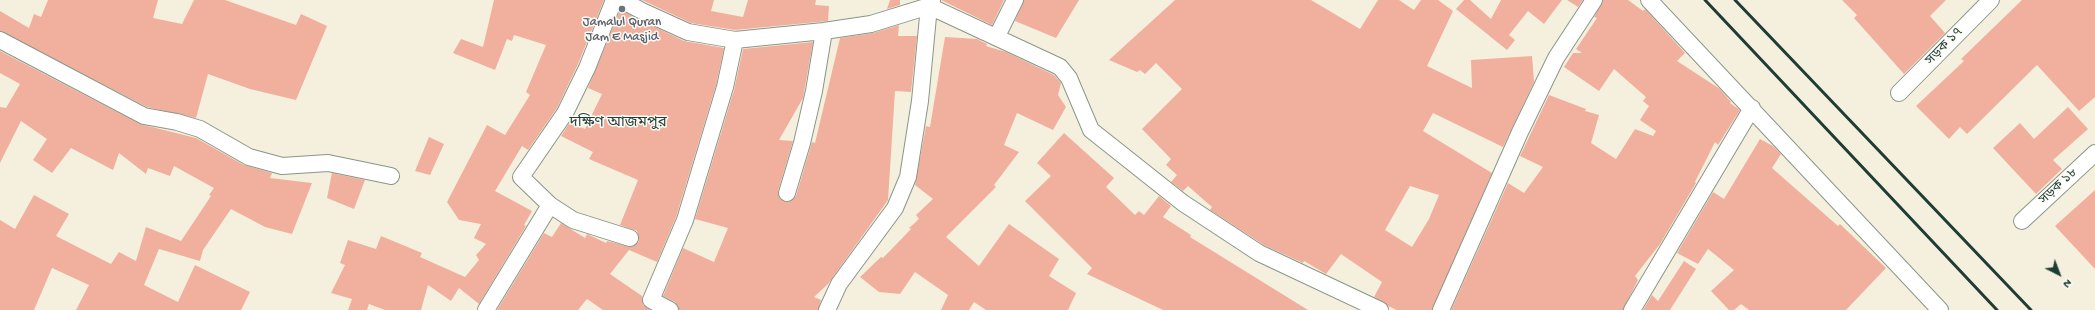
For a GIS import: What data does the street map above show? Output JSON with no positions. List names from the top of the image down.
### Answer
{
  "streets": {
    "street": ["সড়ক ১৭", "সড়ক ১৮"]
  },
  "districts": ["দক্ষিণ আজমপুর"],
  "places": ["Jamalul Quran Jam E Masjid"],
  "north": "bottom right"
}
